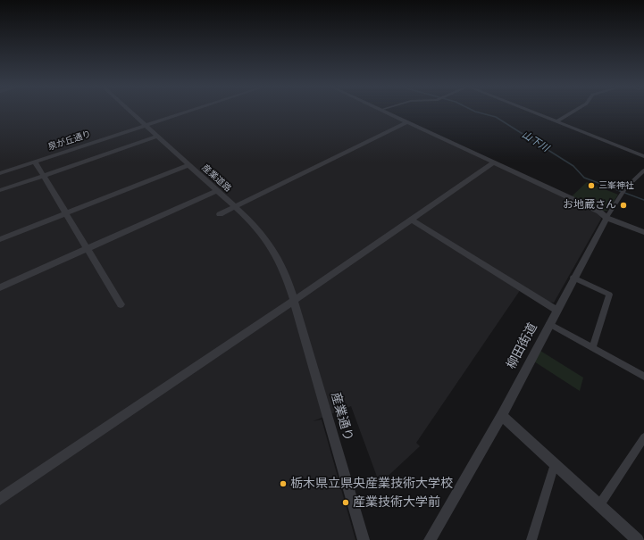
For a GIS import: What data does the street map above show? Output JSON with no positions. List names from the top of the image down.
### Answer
{
  "streets": {
    "street": [
      "泉が丘通り",
      "産業道路",
      "柳田街道",
      "産業通り"
    ]
  },
  "crossings": [
    ["泉が丘通り", "産業道路"],
    ["産業道路", "産業通り"]
  ],
  "water": ["山下川"],
  "places": [
    "三峯神社",
    "お地蔵さん",
    "栃木県立県央産業技術大学校",
    "産業技術大学前"
  ]
}
